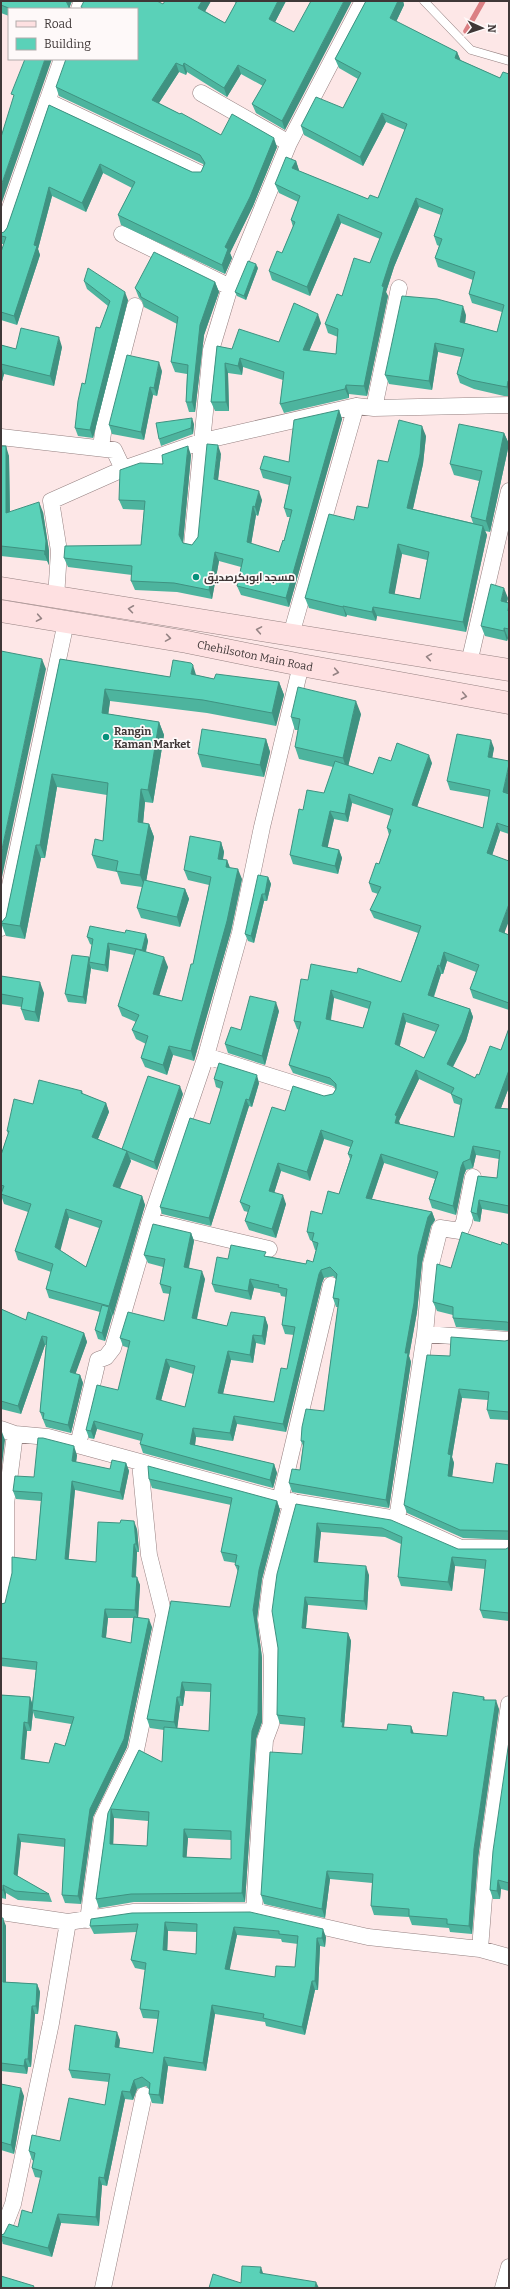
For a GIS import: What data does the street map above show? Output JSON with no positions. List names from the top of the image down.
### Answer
{
  "streets": {
    "main road": ["Chehilsoton Main Road"]
  },
  "places": ["مسجد ابوبکرصدیق", "Rangin Kaman Market"],
  "legend": ["Road", "Building"],
  "north": "right"
}
